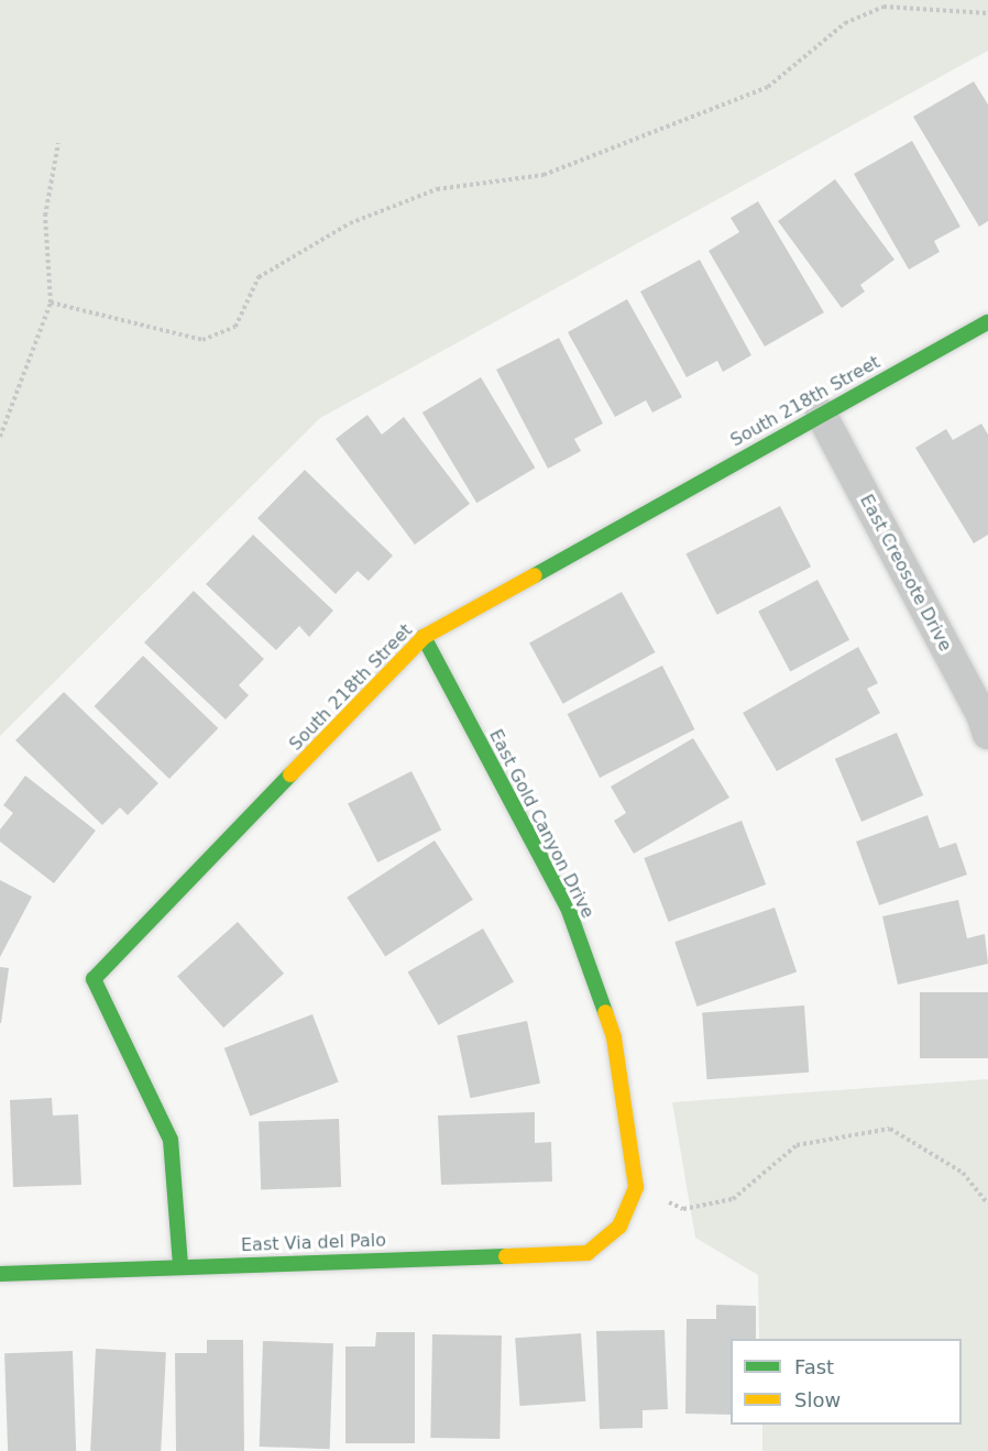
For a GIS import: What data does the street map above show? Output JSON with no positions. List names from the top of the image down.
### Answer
{
  "streets": {
    "street": [
      "South 218th Street",
      "East Creosote Drive",
      "East Gold Canyon Drive",
      "East Via del Palo"
    ]
  },
  "crossings": [
    ["South 218th Street", "East Creosote Drive"],
    ["South 218th Street", "East Gold Canyon Drive"],
    ["South 218th Street", "East Via del Palo"],
    ["East Gold Canyon Drive", "East Via del Palo"]
  ],
  "legend": ["Fast", "Slow"]
}
